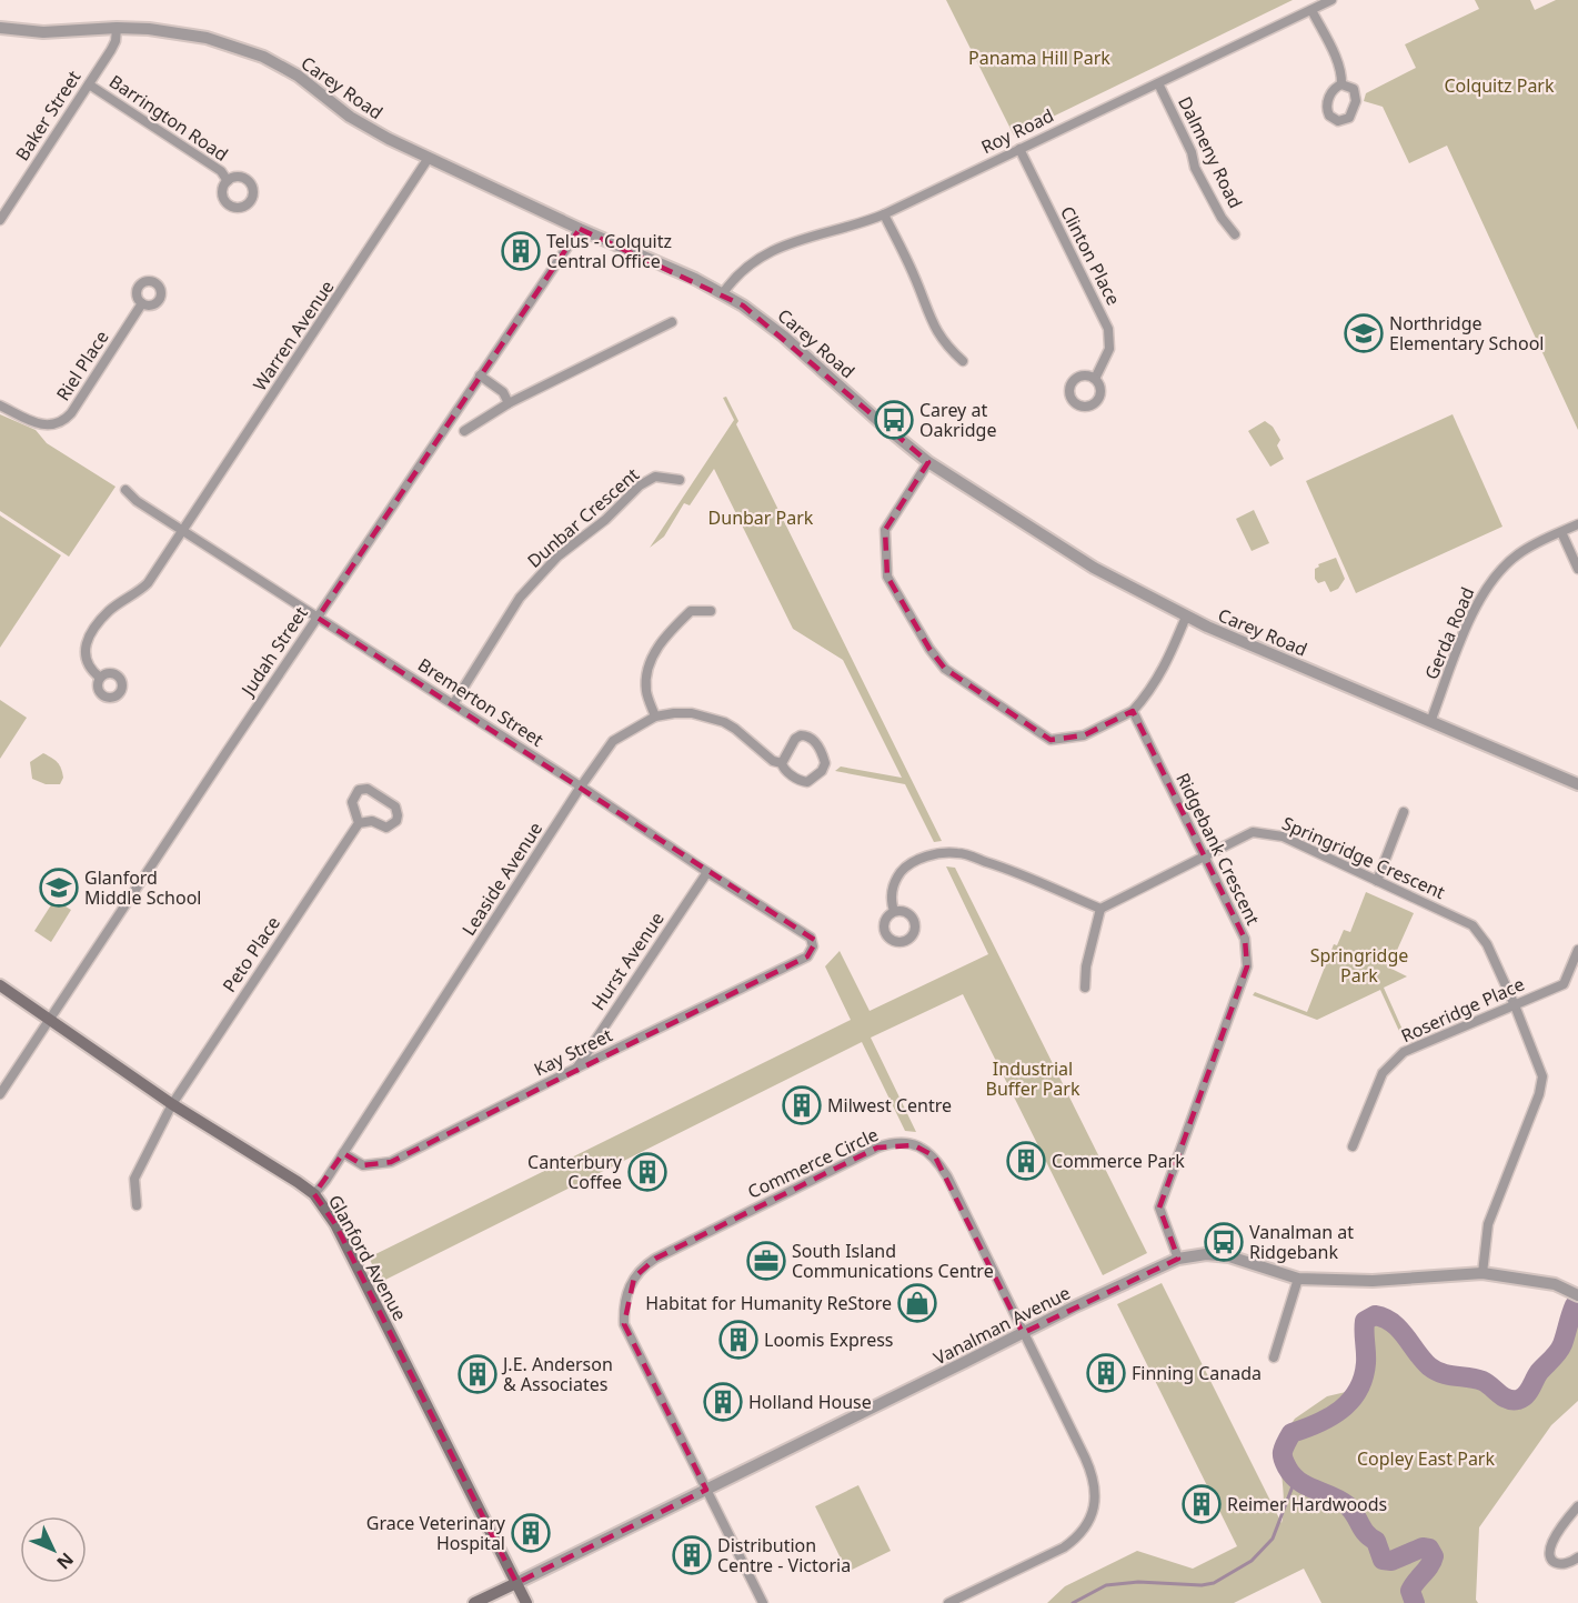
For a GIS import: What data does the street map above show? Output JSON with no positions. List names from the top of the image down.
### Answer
{
  "streets": {
    "main road": ["Glanford Avenue", "Vanalman Avenue"],
    "street": [
      "Carey Road",
      "Baker Street",
      "Barrington Road",
      "Roy Road",
      "Dalmeny Road",
      "Clinton Place",
      "Warren Avenue",
      "Riel Place",
      "Dunbar Crescent",
      "Gerda Road",
      "Judah Street",
      "Bremerton Street",
      "Ridgebank Crescent",
      "Springridge Crescent",
      "Leaside Avenue",
      "Peto Place",
      "Hurst Avenue",
      "Roseridge Place",
      "Kay Street",
      "Commerce Circle"
    ]
  },
  "crossings": [
    ["Carey Road", "Baker Street"],
    ["Carey Road", "Roy Road"],
    ["Carey Road", "Warren Avenue"],
    ["Carey Road", "Gerda Road"],
    ["Carey Road", "Judah Street"],
    ["Baker Street", "Barrington Road"],
    ["Roy Road", "Dalmeny Road"],
    ["Roy Road", "Clinton Place"],
    ["Warren Avenue", "Bremerton Street"],
    ["Dunbar Crescent", "Bremerton Street"],
    ["Judah Street", "Bremerton Street"],
    ["Judah Street", "Glanford Avenue"],
    ["Bremerton Street", "Leaside Avenue"],
    ["Bremerton Street", "Hurst Avenue"],
    ["Bremerton Street", "Kay Street"],
    ["Ridgebank Crescent", "Springridge Crescent"],
    ["Ridgebank Crescent", "Vanalman Avenue"],
    ["Springridge Crescent", "Roseridge Place"],
    ["Springridge Crescent", "Vanalman Avenue"],
    ["Leaside Avenue", "Kay Street"],
    ["Leaside Avenue", "Glanford Avenue"],
    ["Peto Place", "Glanford Avenue"],
    ["Hurst Avenue", "Kay Street"],
    ["Commerce Circle", "Vanalman Avenue"],
    ["Glanford Avenue", "Vanalman Avenue"]
  ],
  "parks": [
    "Panama Hill Park",
    "Colquitz Park",
    "Dunbar Park",
    "Springridge Park",
    "Industrial Buffer Park",
    "Copley East Park"
  ],
  "places": {
    "building": [
      "Telus - Colquitz Central Office",
      "Milwest Centre",
      "Commerce Park",
      "Canterbury Coffee",
      "Loomis Express",
      "Finning Canada",
      "J.E. Anderson & Associates",
      "Holland House",
      "Reimer Hardwoods",
      "Grace Veterinary Hospital",
      "Distribution Centre - Victoria"
    ],
    "school or university": ["Northridge Elementary School", "Glanford Middle School"],
    "bus stop": ["Carey at Oakridge", "Vanalman at Ridgebank"],
    "office": ["South Island Communications Centre"],
    "shop": ["Habitat for Humanity ReStore"]
  },
  "north": "bottom right"
}
